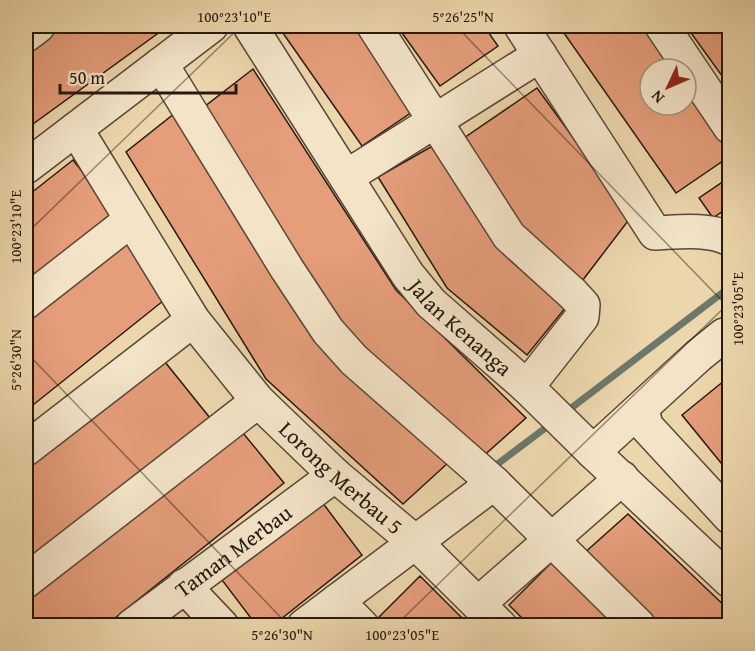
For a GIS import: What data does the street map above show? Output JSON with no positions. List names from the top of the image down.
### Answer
{
  "streets": {
    "street": ["Jalan Kenanga", "Lorong Merbau 5", "Taman Merbau"]
  },
  "crossings": [
    ["Lorong Merbau 5", "Taman Merbau"]
  ],
  "scale_bar": "50 m",
  "north": "bottom left",
  "coordinates": [
    "100°23'10\"E",
    "5°26'25\"N",
    "100°23'05\"E",
    "5°26'30\"N"
  ]
}
